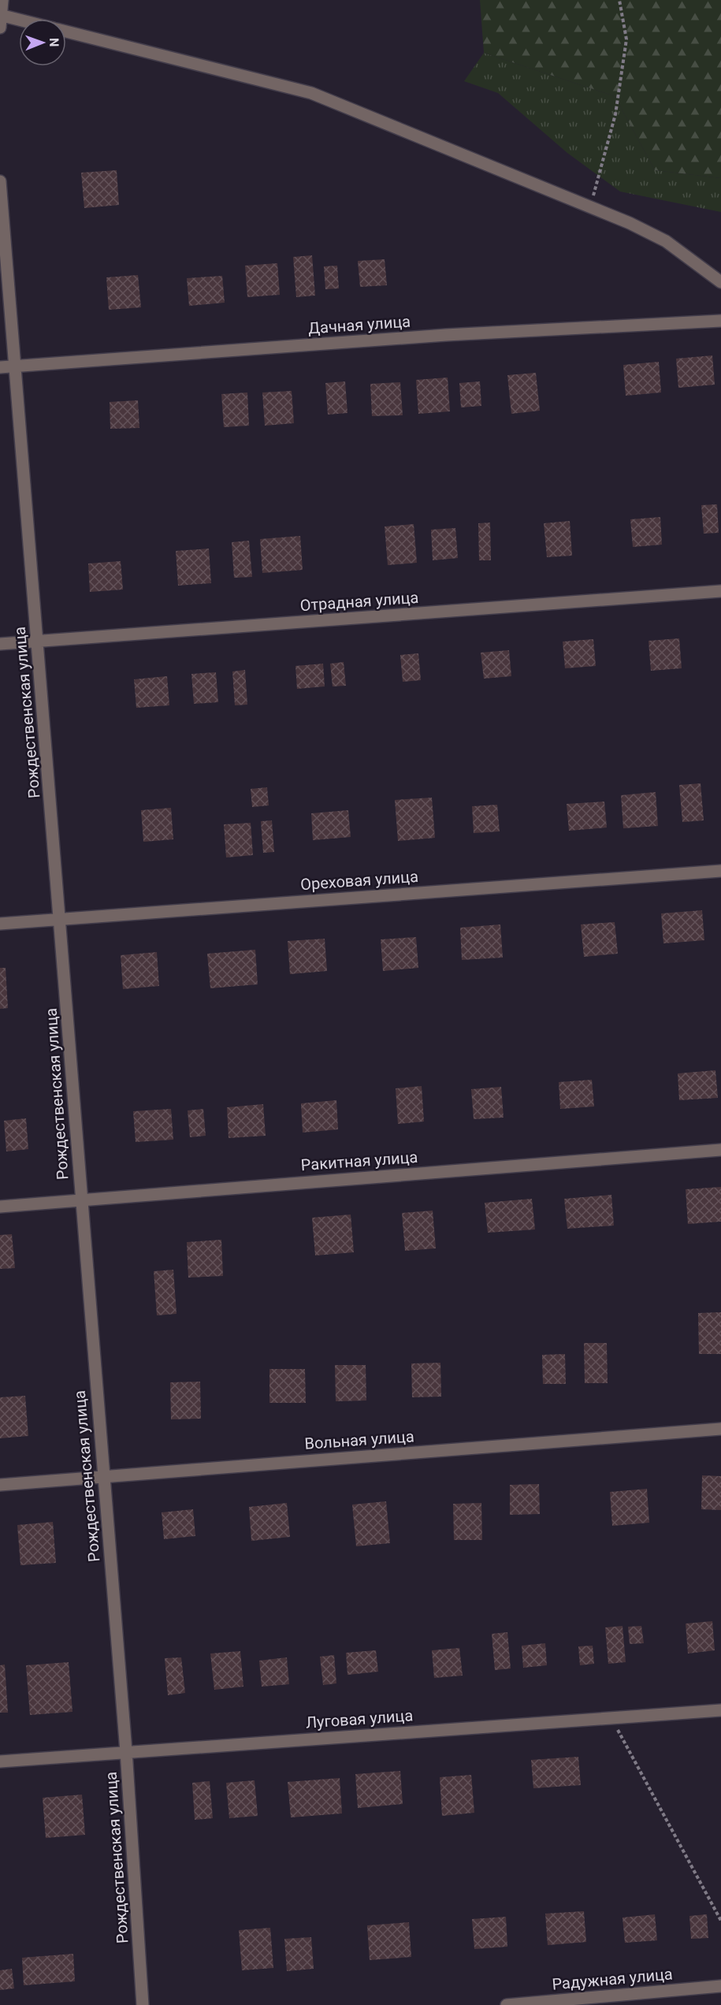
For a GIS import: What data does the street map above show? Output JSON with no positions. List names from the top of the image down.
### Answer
{
  "streets": {
    "street": [
      "Дачная улица",
      "Отрадная улица",
      "Рождественская улица",
      "Ореховая улица",
      "Ракитная улица",
      "Вольная улица",
      "Луговая улица",
      "Радужная улица"
    ]
  },
  "crossings": [
    ["Дачная улица", "Рождественская улица"],
    ["Отрадная улица", "Рождественская улица"],
    ["Рождественская улица", "Ореховая улица"],
    ["Рождественская улица", "Ракитная улица"],
    ["Рождественская улица", "Вольная улица"],
    ["Рождественская улица", "Луговая улица"]
  ],
  "north": "right"
}
